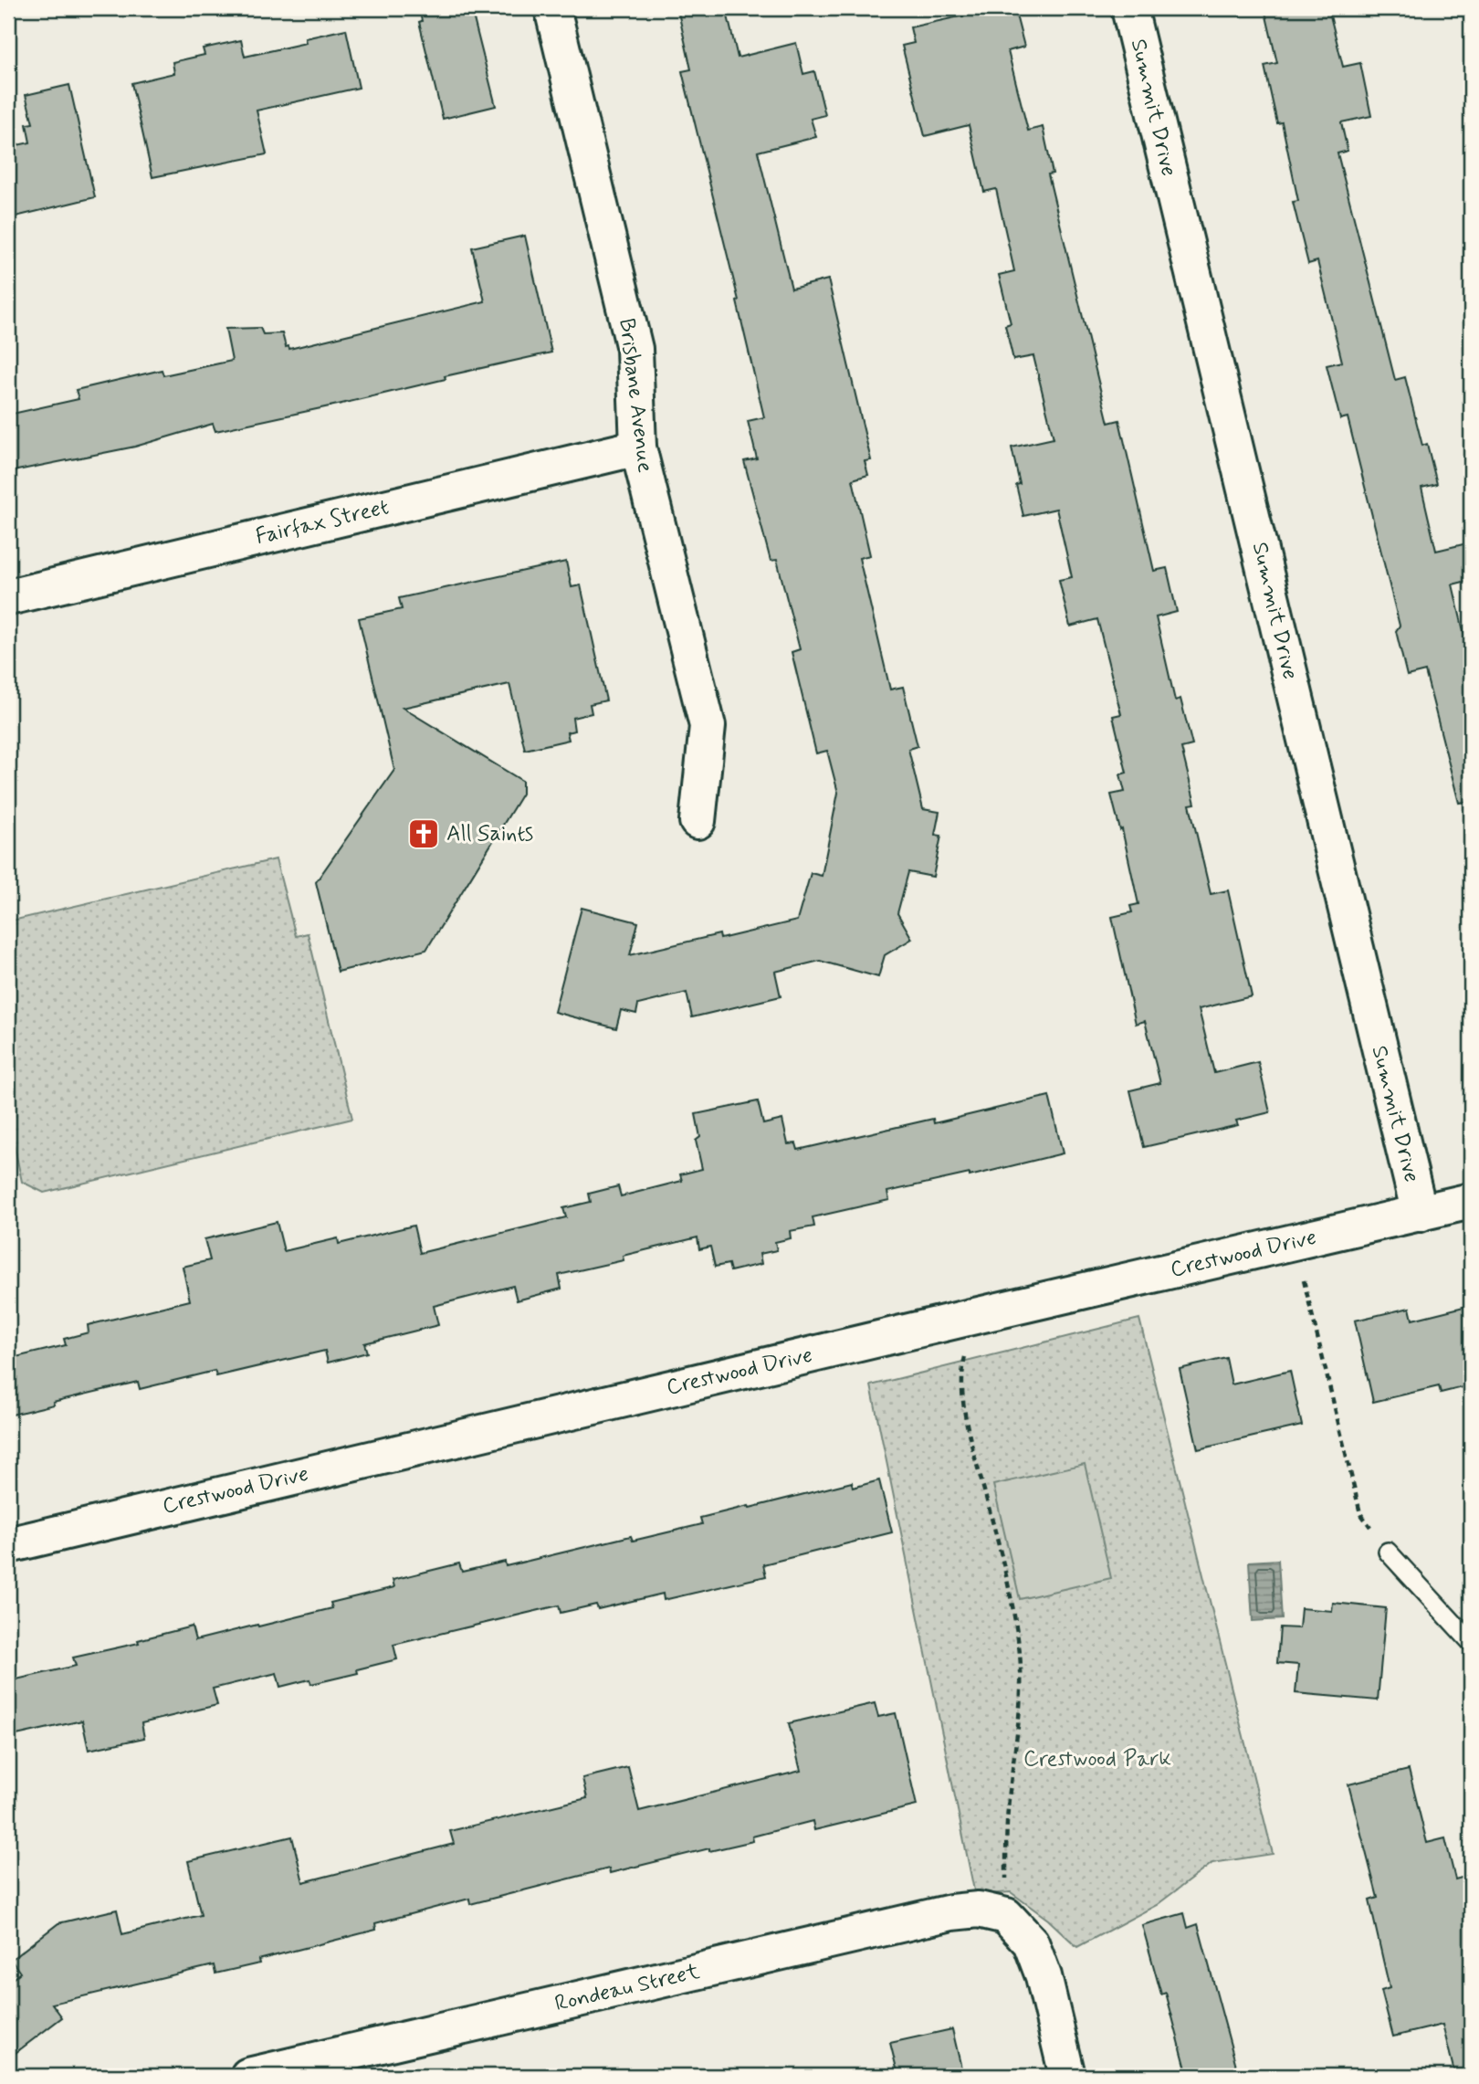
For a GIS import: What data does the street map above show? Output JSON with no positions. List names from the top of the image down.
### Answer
{
  "streets": {
    "street": [
      "Summit Drive",
      "Brisbane Avenue",
      "Fairfax Street",
      "Crestwood Drive",
      "Rondeau Street"
    ]
  },
  "crossings": [
    ["Summit Drive", "Crestwood Drive"],
    ["Brisbane Avenue", "Fairfax Street"]
  ],
  "parks": ["Crestwood Park"],
  "places": {
    "church": ["All Saints"]
  }
}
